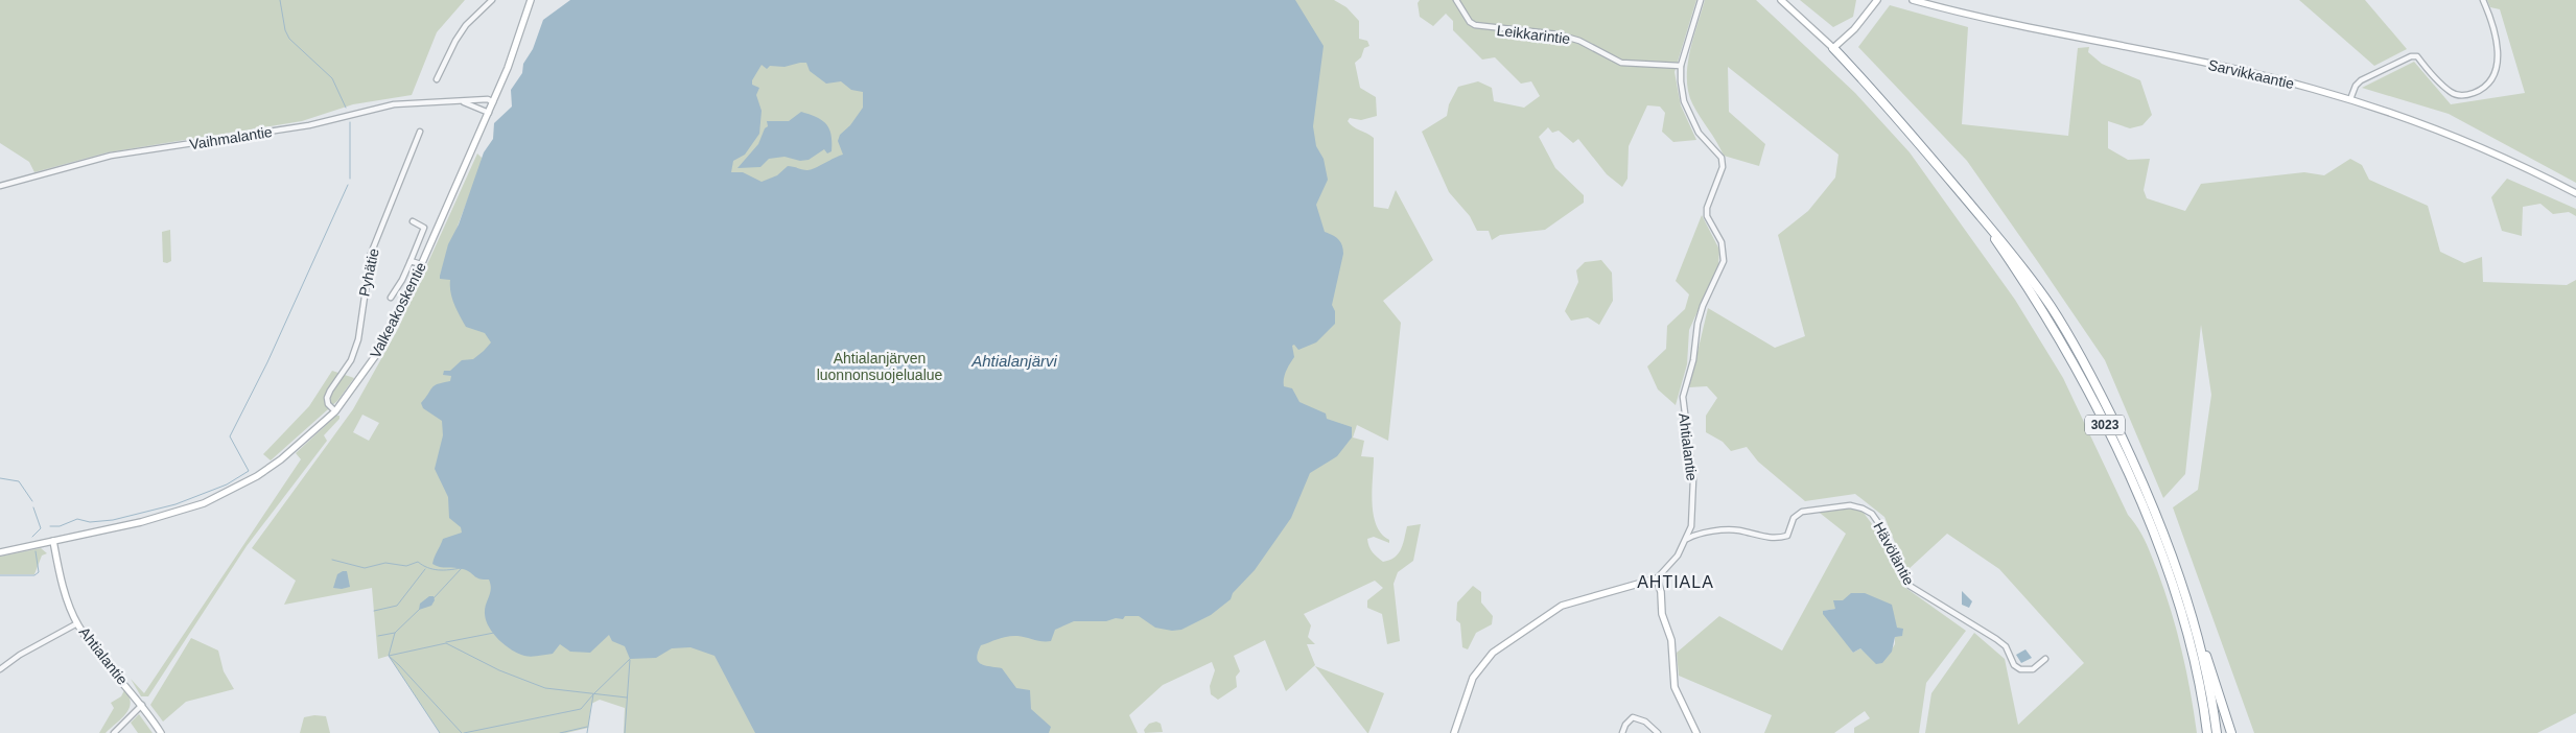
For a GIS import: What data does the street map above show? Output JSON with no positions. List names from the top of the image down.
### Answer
{
  "streets": {
    "highway": ["3023"],
    "street": [
      "Leikkarintie",
      "Sarvikkaantie",
      "Vaihmalantie",
      "Pyhätie",
      "Valkeakoskentie",
      "Ahtialantie",
      "Hävöläntie"
    ]
  },
  "crossings": [
    ["Leikkarintie", "Ahtialantie"],
    ["Vaihmalantie", "Valkeakoskentie"],
    ["Pyhätie", "Valkeakoskentie"],
    ["Valkeakoskentie", "Ahtialantie"],
    ["Ahtialantie", "Hävöläntie"]
  ],
  "districts": ["AHTIALA"],
  "water": ["Ahtialanjärvi"],
  "parks": ["Ahtialanjärven luonnonsuojelualue"]
}
